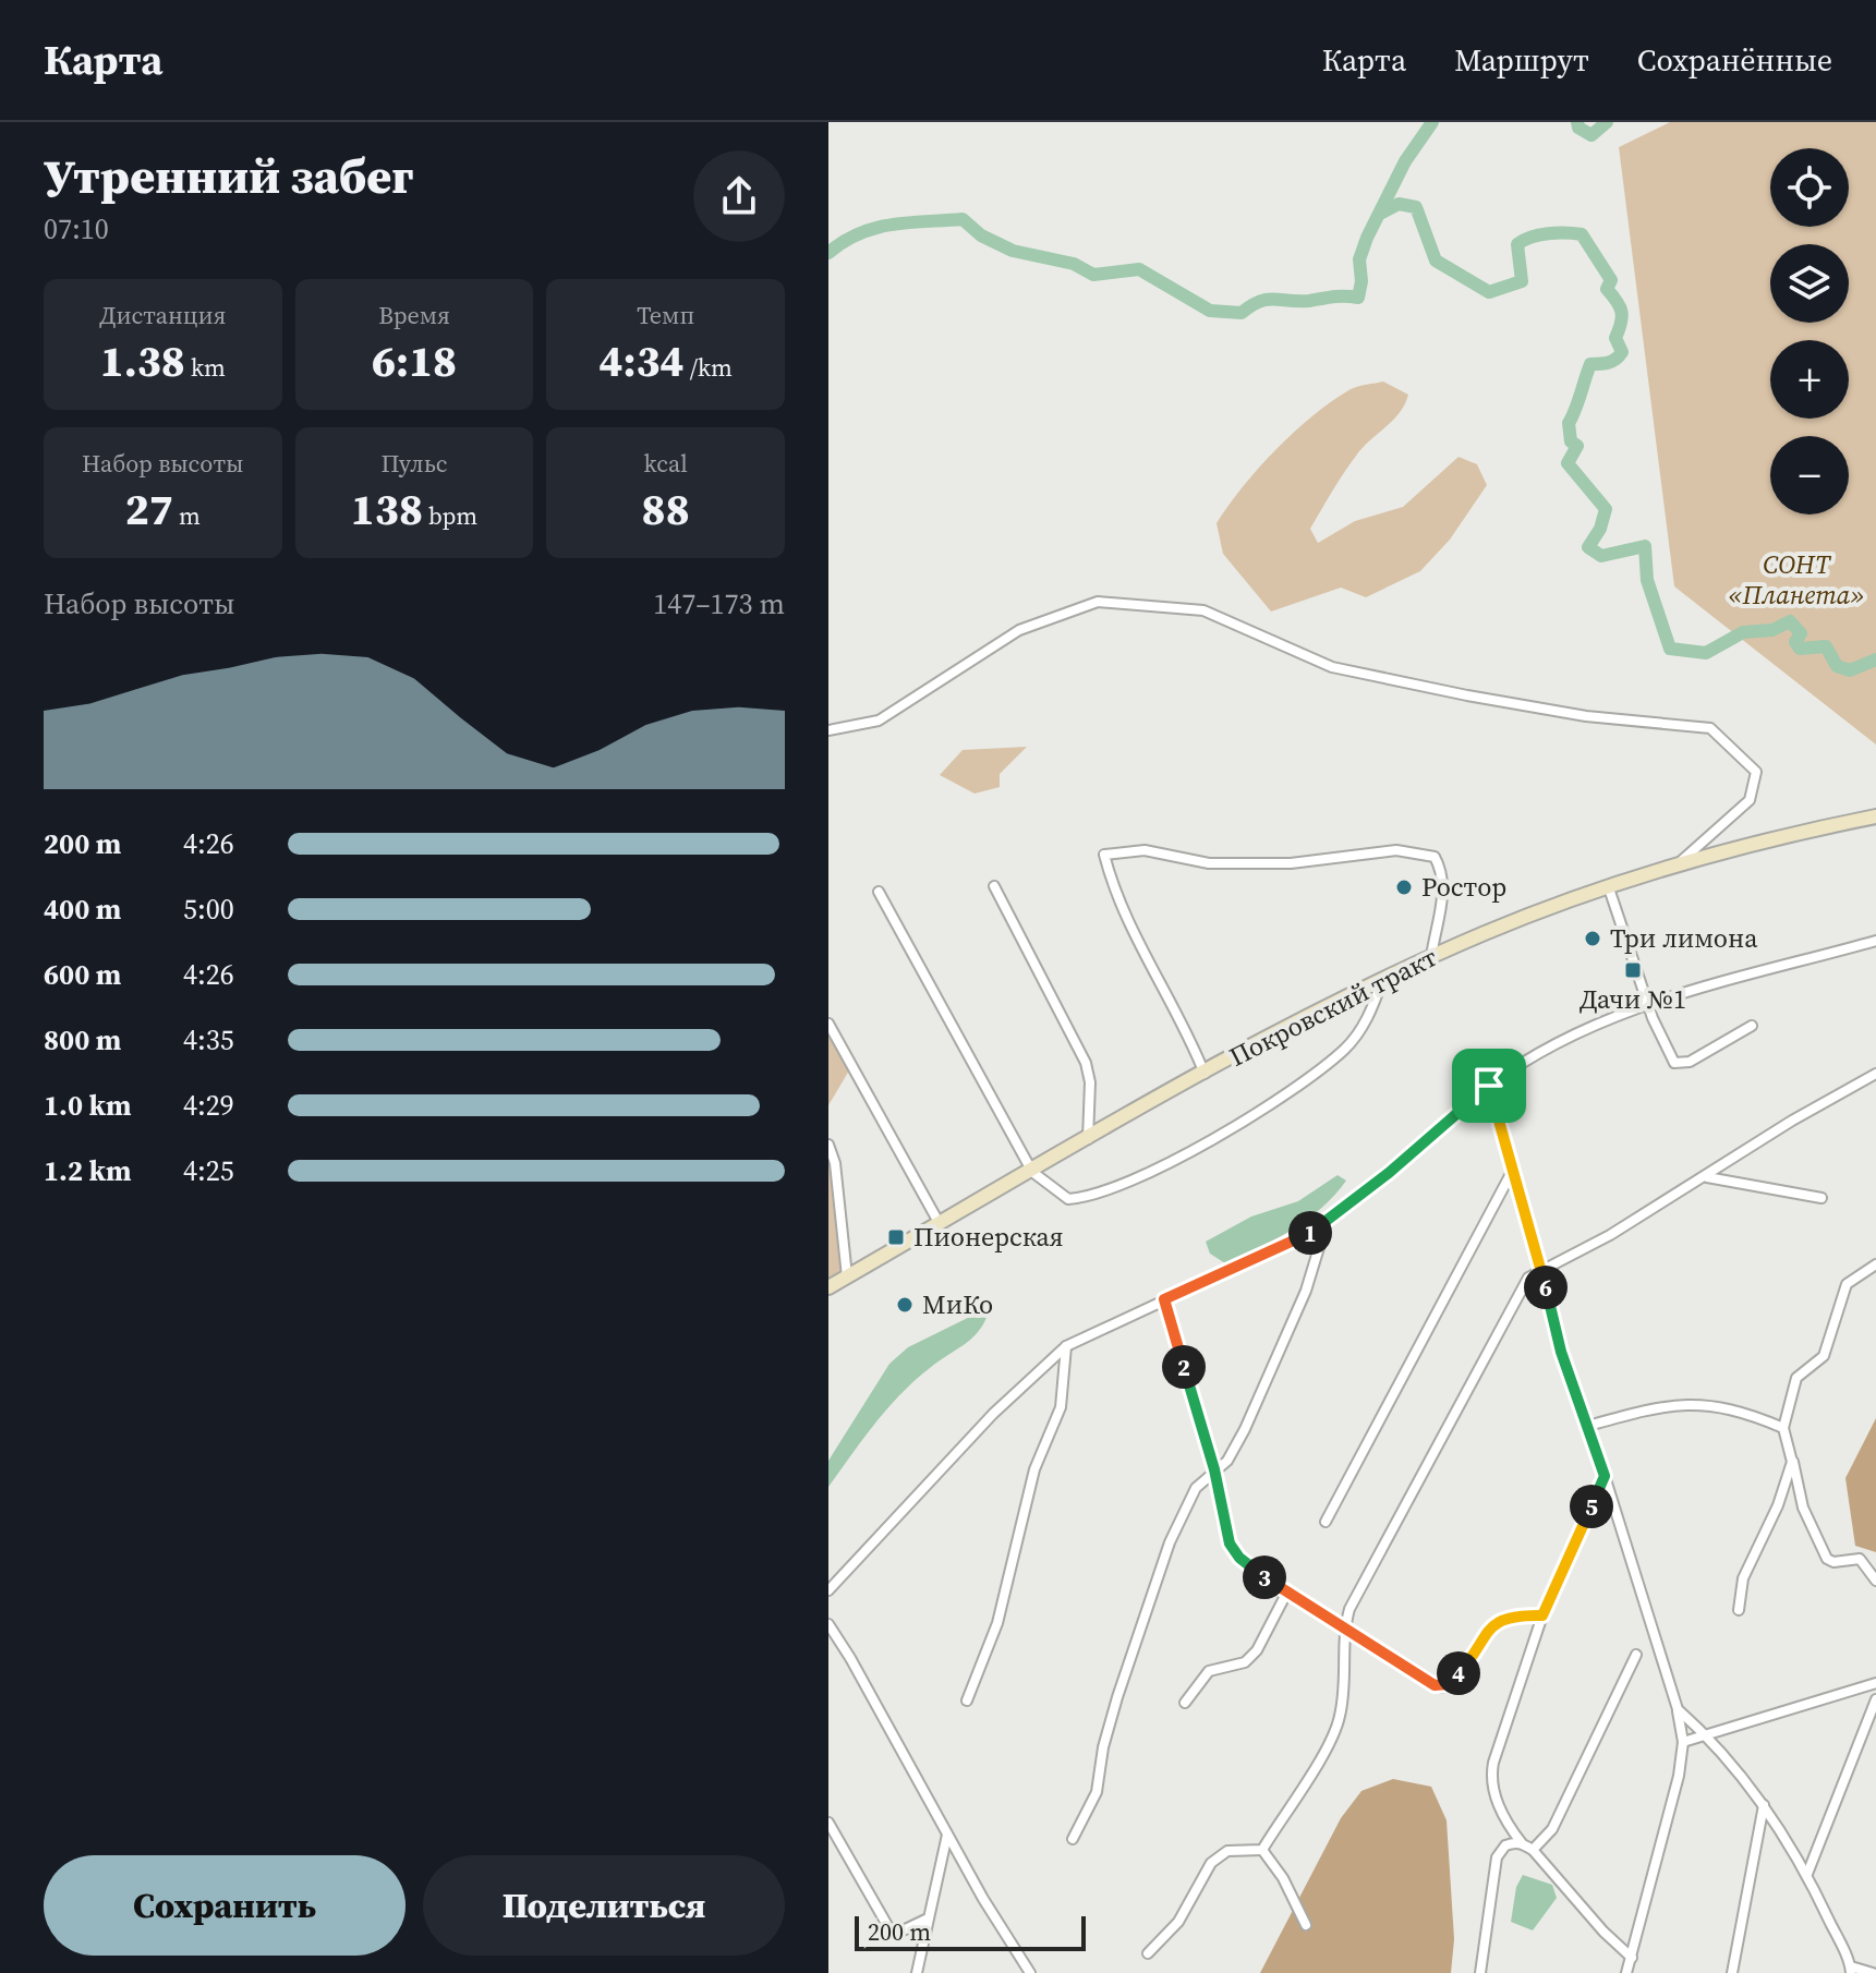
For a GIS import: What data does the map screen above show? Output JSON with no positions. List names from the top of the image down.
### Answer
{
  "streets": {
    "main road": ["Покровский тракт"]
  },
  "parks": ["СОНТ «Планета»"],
  "places": {
    "other": ["Ростор", "Три лимона", "МиКо"],
    "transit": ["Дачи №1", "Пионерская"]
  },
  "scale_bar": "200 m",
  "page": {
    "header": "Карта",
    "nav": ["Карта", "Маршрут", "Сохранённые"],
    "heading": ["Утренний забег", "07:10"],
    "map_buttons": ["+", "−"],
    "stats": [
      ["Дистанция", "1.38 km"],
      ["Время", "6:18"],
      ["Темп", "4:34 /km"],
      ["Набор высоты", "27 m"],
      ["Пульс", "138 bpm"],
      ["kcal", "88"]
    ],
    "chart": ["Набор высоты", "147–173 m"],
    "list": [
      {
        "name": "200 m",
        "note": "4:26"
      },
      {
        "name": "400 m",
        "note": "5:00"
      },
      {
        "name": "600 m",
        "note": "4:26"
      },
      {
        "name": "800 m",
        "note": "4:35"
      },
      {
        "name": "1.0 km",
        "note": "4:29"
      },
      {
        "name": "1.2 km",
        "note": "4:25"
      }
    ],
    "pins": [
      "1",
      "6",
      "2",
      "5",
      "3",
      "4"
    ],
    "buttons": ["Сохранить", "Поделиться"],
    "scale": "200 m"
  }
}
